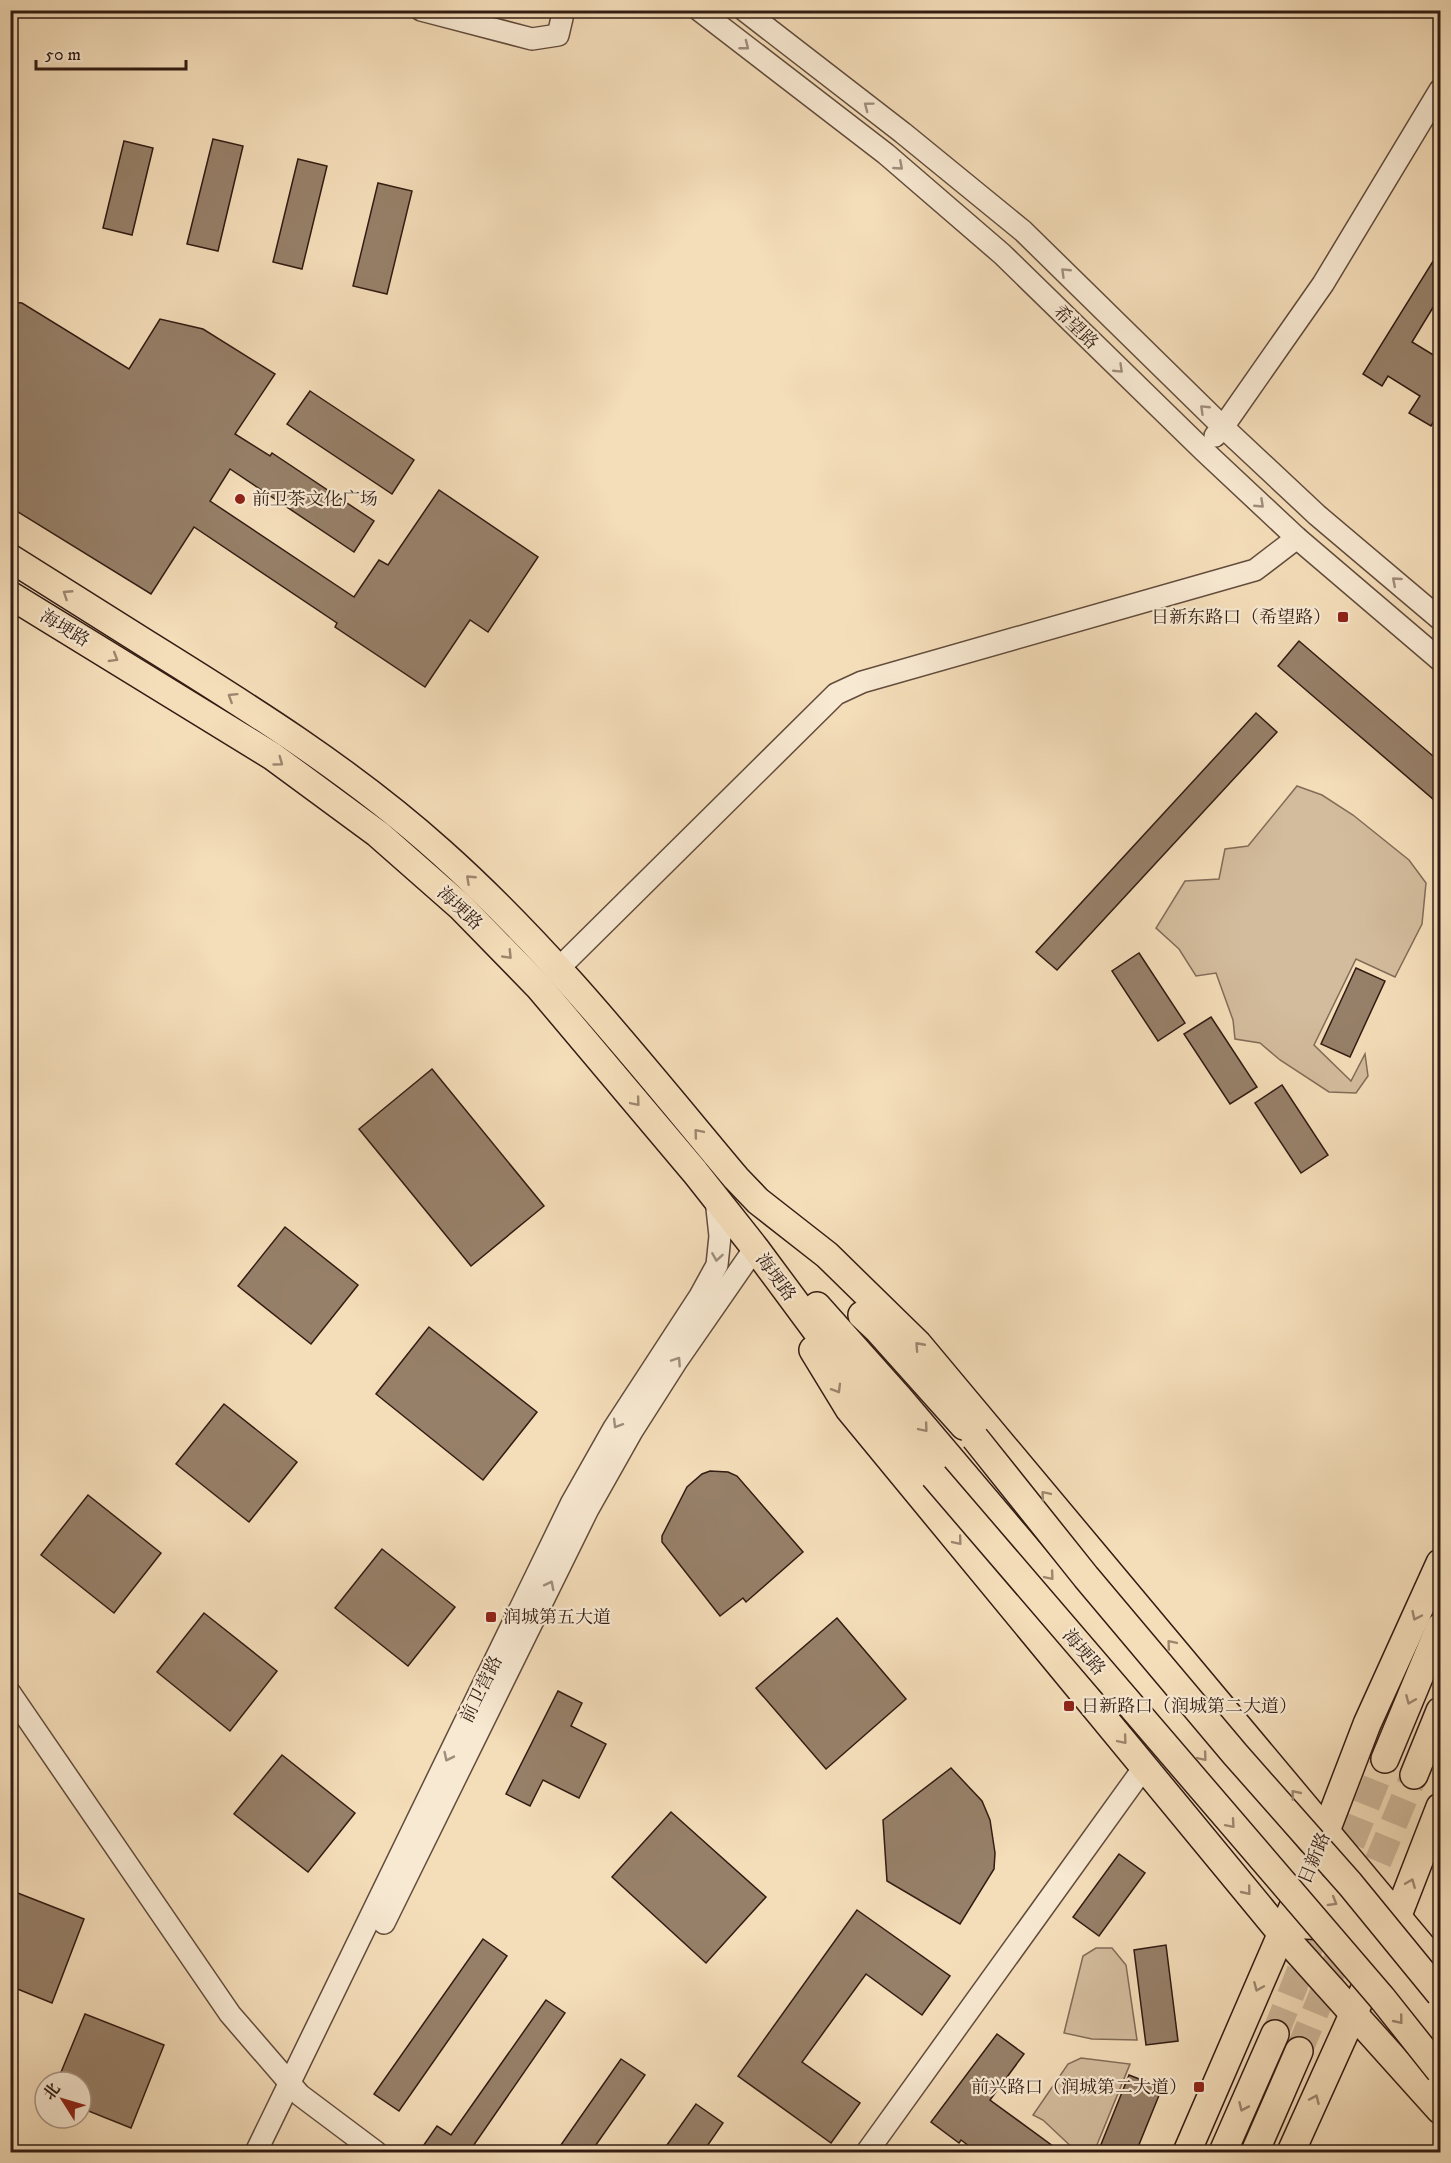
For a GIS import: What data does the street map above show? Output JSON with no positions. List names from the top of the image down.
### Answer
{
  "streets": {
    "main road": ["海埂路", "日新路"],
    "street": ["希望路", "前卫营路"]
  },
  "crossings": [
    ["海埂路", "前卫营路"]
  ],
  "places": {
    "other": ["前卫茶文化广场"],
    "transit": [
      "日新东路口（希望路）",
      "润城第五大道",
      "日新路口（润城第二大道）",
      "前兴路口（润城第二大道）"
    ]
  },
  "scale_bar": "50 m",
  "north": "top left"
}
